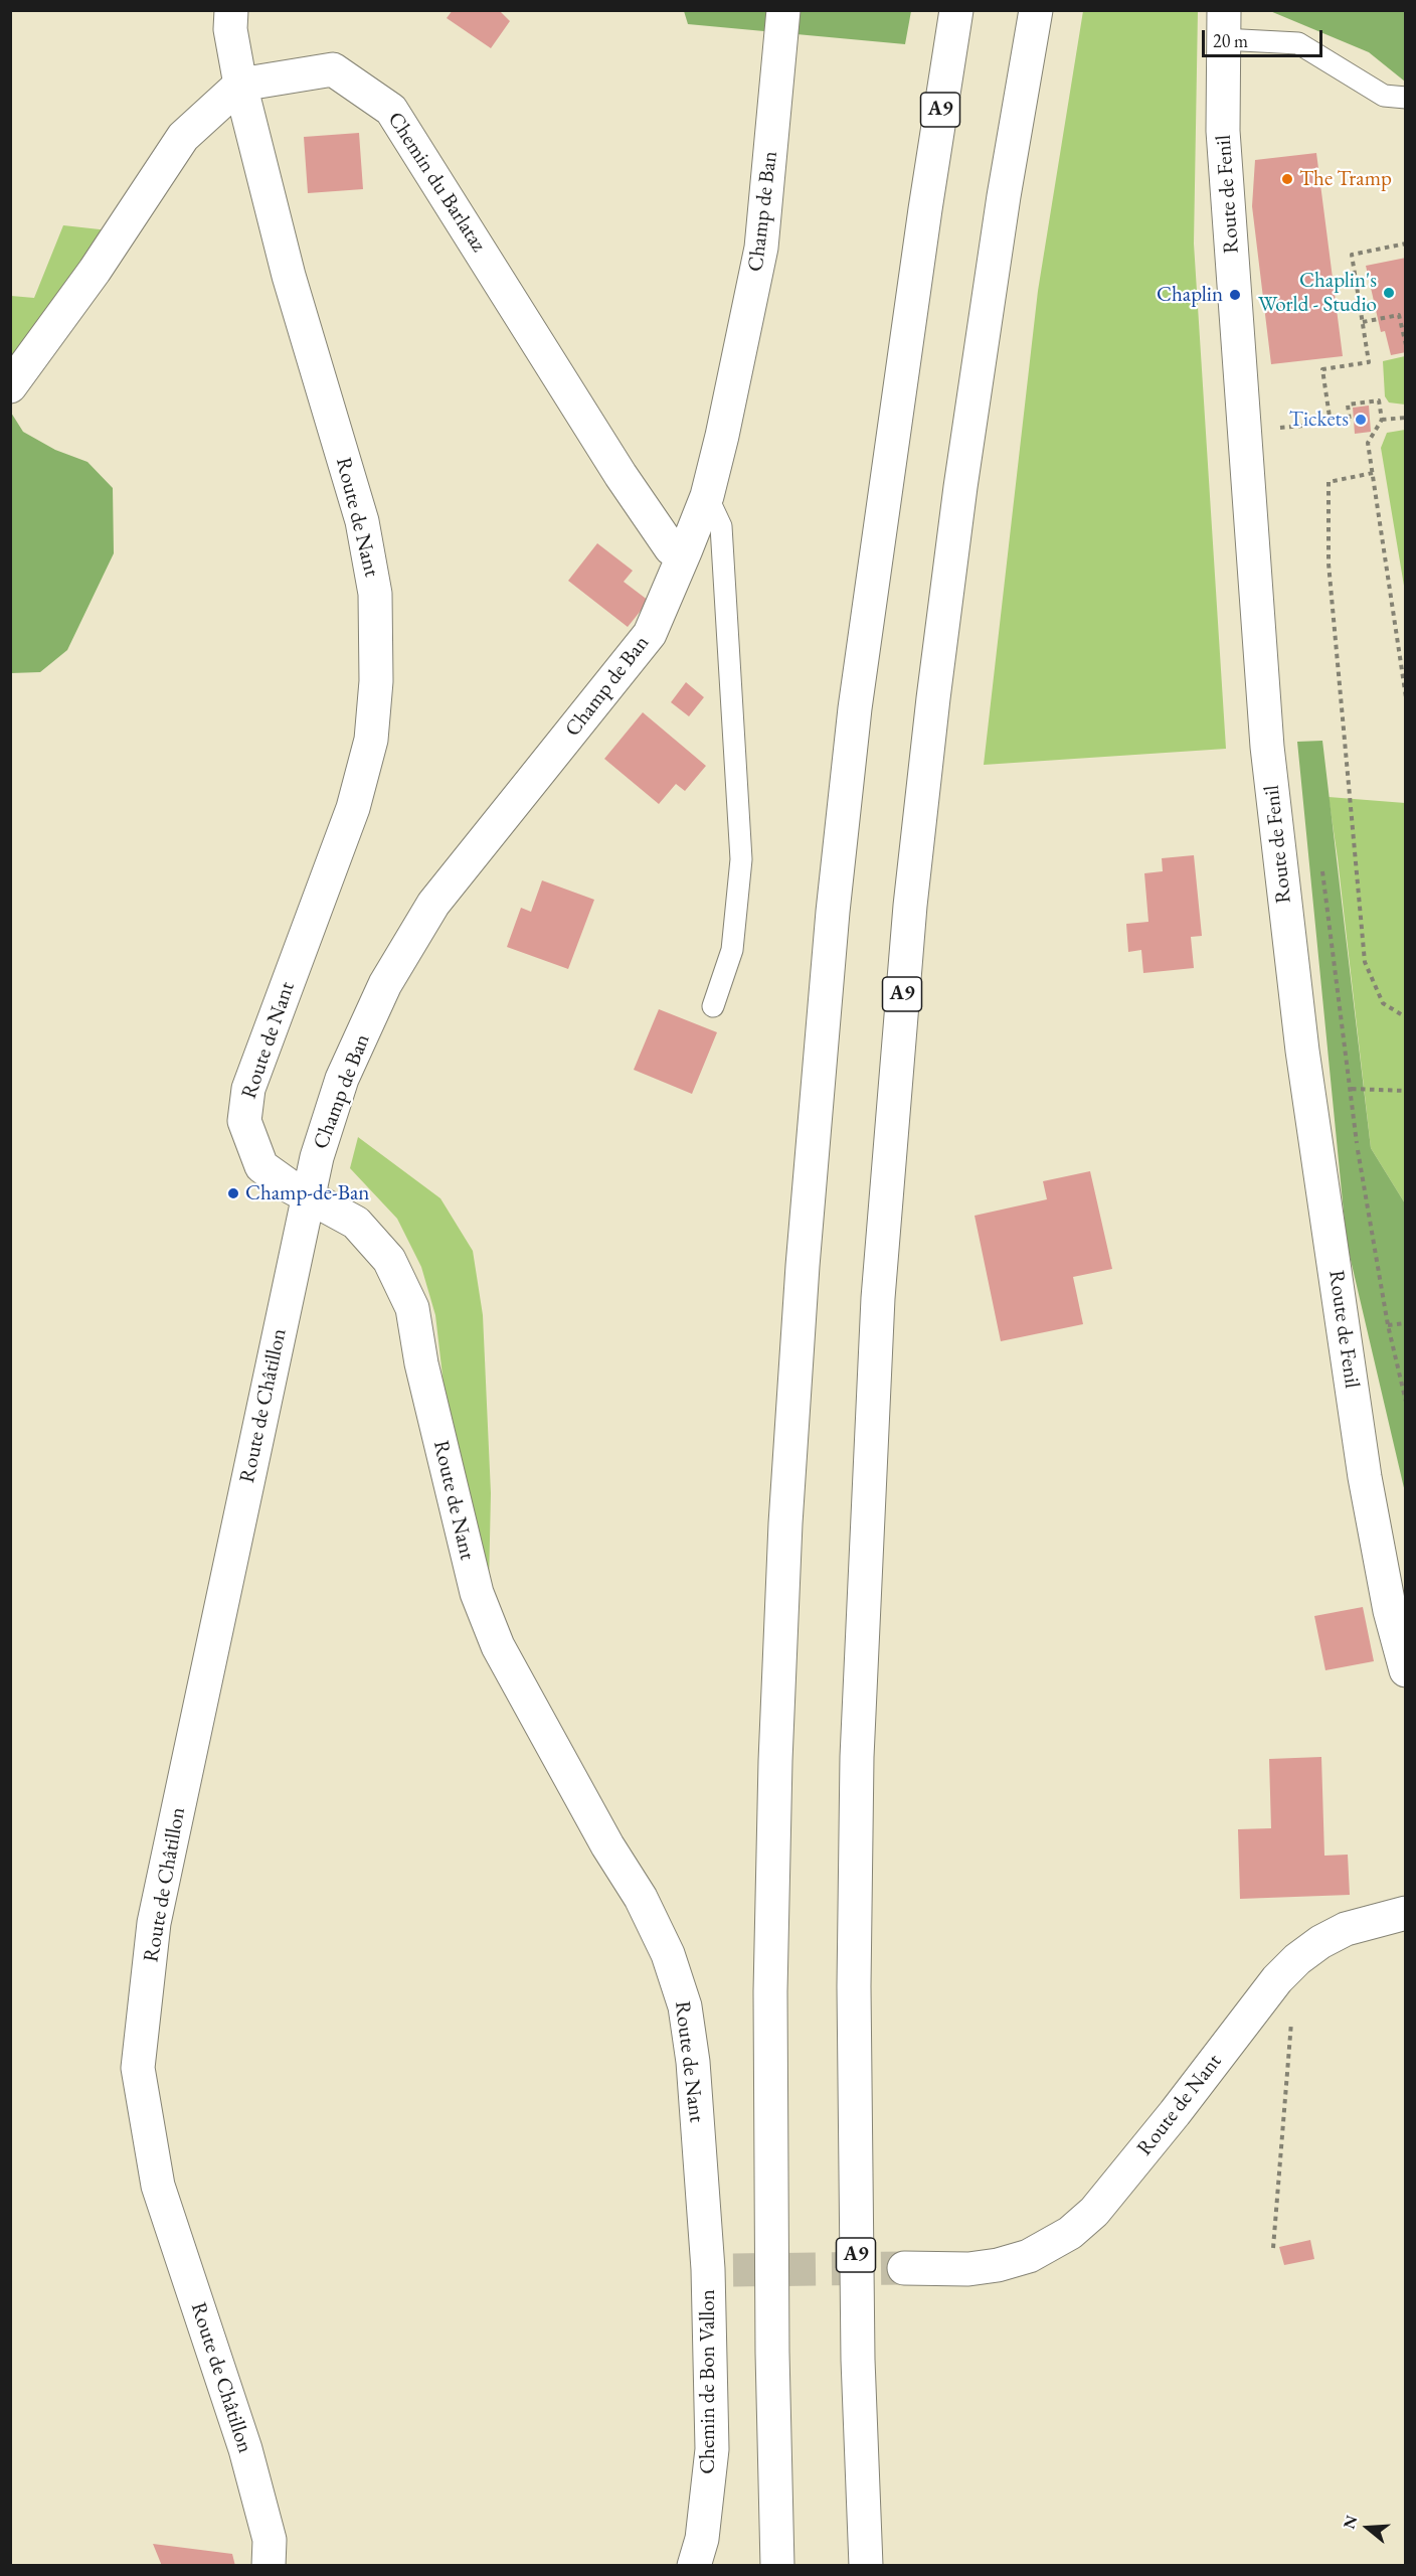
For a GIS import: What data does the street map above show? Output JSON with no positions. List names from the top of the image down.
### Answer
{
  "streets": {
    "main road": [
      "A9",
      "Chemin du Barlataz",
      "Route de Fenil",
      "Champ de Ban",
      "Route de Nant",
      "Route de Châtillon",
      "Chemin de Bon Vallon"
    ]
  },
  "crossings": [
    ["Chemin du Barlataz", "Champ de Ban"],
    ["Chemin du Barlataz", "Route de Nant"],
    ["Champ de Ban", "Route de Nant"],
    ["Champ de Ban", "Route de Châtillon"],
    ["Route de Nant", "Route de Châtillon"],
    ["Route de Nant", "Chemin de Bon Vallon"]
  ],
  "places": [
    "The Tramp",
    "Chaplin's World - Studio",
    "Chaplin",
    "Tickets",
    "Champ-de-Ban"
  ],
  "scale_bar": "20 m",
  "north": "left"
}
